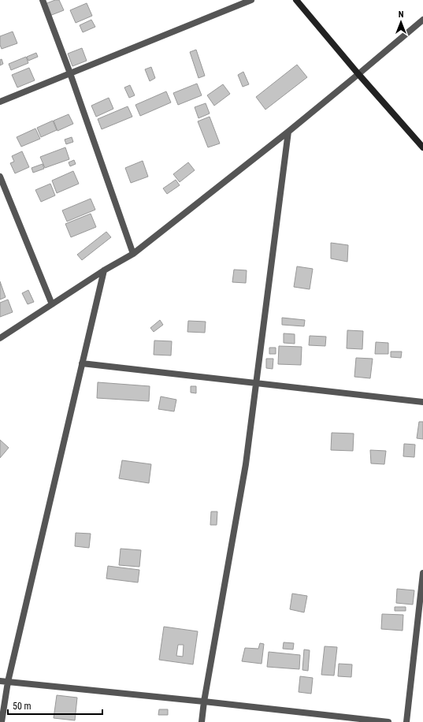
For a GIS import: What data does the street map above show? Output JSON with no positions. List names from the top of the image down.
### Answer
{
  "scale_bar": "50 m",
  "north": "top"
}
